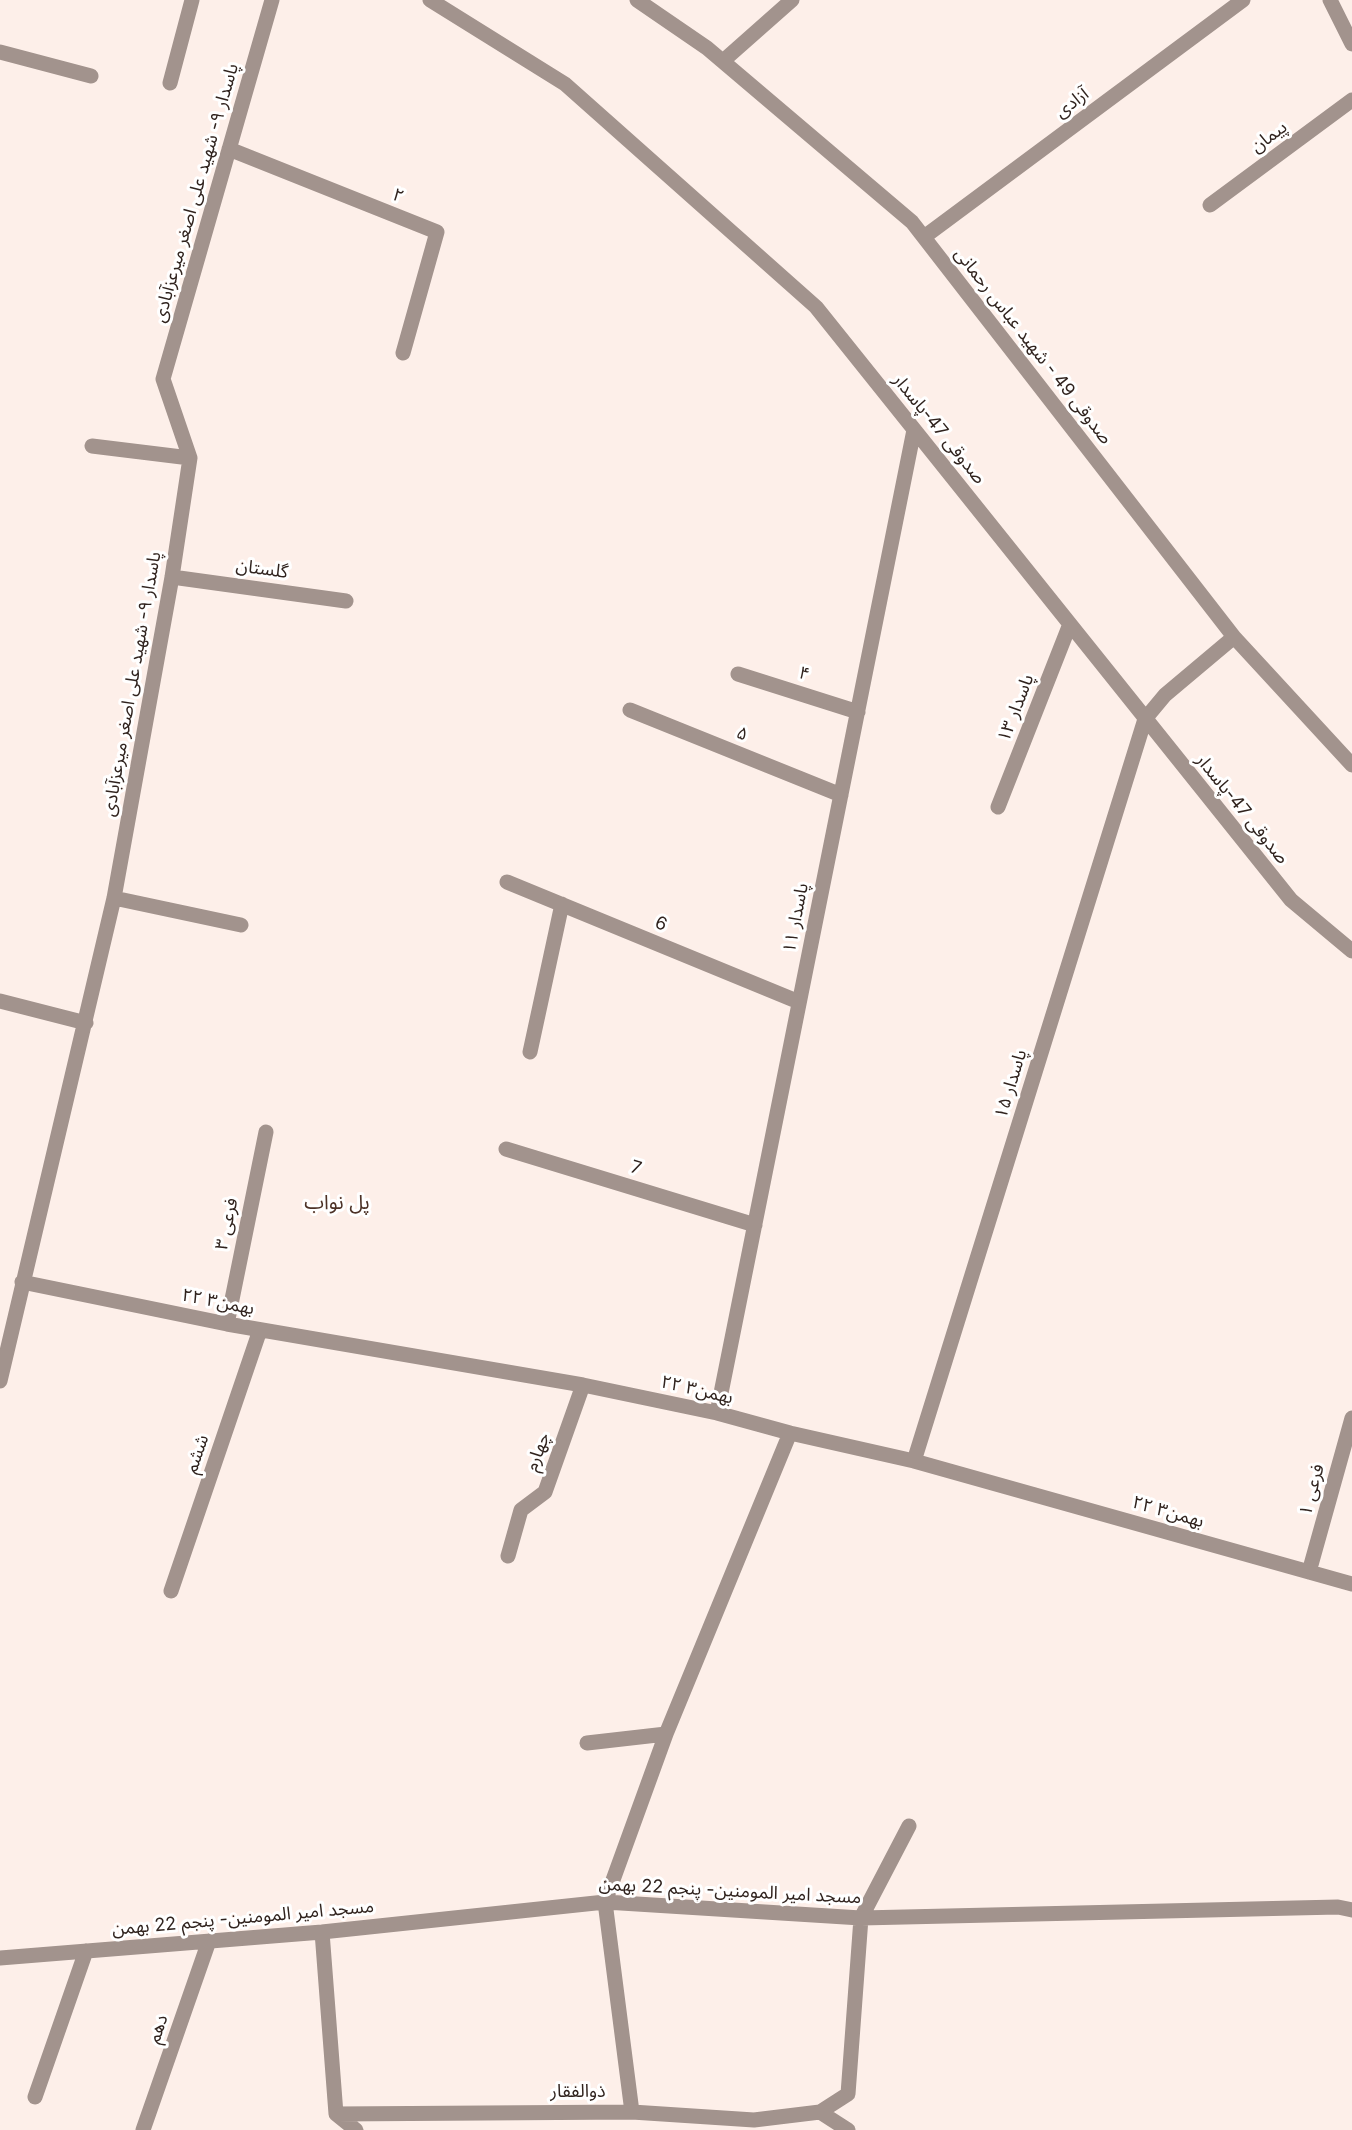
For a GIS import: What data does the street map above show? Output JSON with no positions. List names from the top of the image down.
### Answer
{
  "streets": {
    "street": [
      "آزادی",
      "پیمان",
      "پاسدار ۹- شهید علی اصغر میرعزآبادی",
      "۲",
      "صدوقی 49 - شهید عباس رحمانی",
      "صدوقی 47-پاسدار",
      "گلستان",
      "۴",
      "پاسدار ۱۳",
      "۵",
      "پاسدار ۱۱",
      "6",
      "پاسدار ۱۵",
      "7",
      "فرعی ۳",
      "۲۲ بهمن۳",
      "چهارم",
      "ششم",
      "فرعی ۱",
      "مسجد امیر المومنین- پنجم 22 بهمن",
      "دهم",
      "ذوالفقار"
    ]
  },
  "crossings": [
    ["آزادی", "صدوقی 49 - شهید عباس رحمانی"],
    ["پاسدار ۹- شهید علی اصغر میرعزآبادی", "۲"],
    ["پاسدار ۹- شهید علی اصغر میرعزآبادی", "گلستان"],
    ["پاسدار ۹- شهید علی اصغر میرعزآبادی", "۲۲ بهمن۳"],
    ["صدوقی 47-پاسدار", "پاسدار ۱۳"],
    ["صدوقی 47-پاسدار", "پاسدار ۱۱"],
    ["صدوقی 47-پاسدار", "پاسدار ۱۵"],
    ["۴", "پاسدار ۱۱"],
    ["۵", "پاسدار ۱۱"],
    ["پاسدار ۱۱", "6"],
    ["پاسدار ۱۱", "7"],
    ["پاسدار ۱۱", "۲۲ بهمن۳"],
    ["پاسدار ۱۵", "۲۲ بهمن۳"],
    ["فرعی ۳", "۲۲ بهمن۳"],
    ["۲۲ بهمن۳", "چهارم"],
    ["۲۲ بهمن۳", "ششم"],
    ["۲۲ بهمن۳", "فرعی ۱"],
    ["مسجد امیر المومنین- پنجم 22 بهمن", "دهم"]
  ],
  "districts": ["پل نواب"]
}
